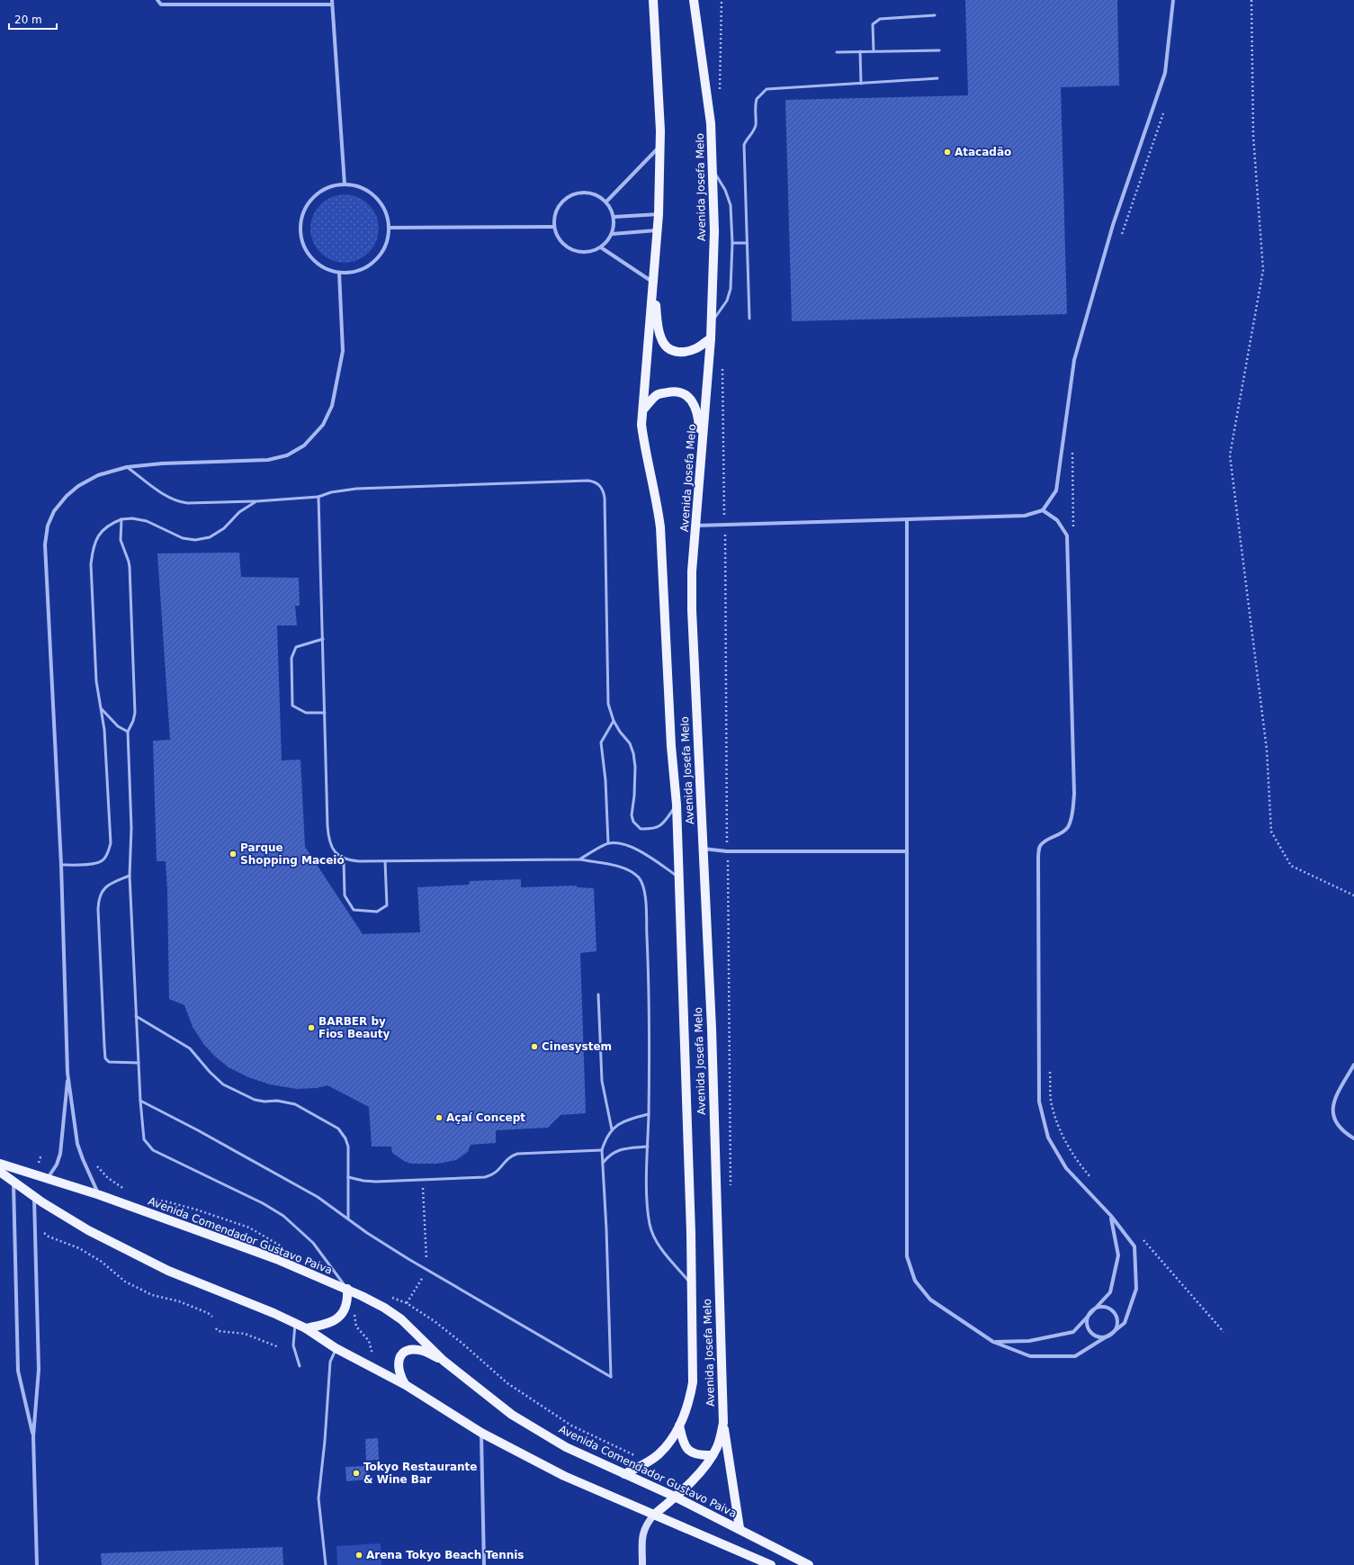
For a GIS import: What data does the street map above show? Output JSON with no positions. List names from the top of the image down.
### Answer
{
  "streets": {
    "main road": ["Avenida Josefa Melo", "Avenida Comendador Gustavo Paiva"]
  },
  "crossings": [
    ["Avenida Josefa Melo", "Avenida Comendador Gustavo Paiva"]
  ],
  "places": [
    "Atacadão",
    "Parque Shopping Maceió",
    "BARBER by Fios Beauty",
    "Cinesystem",
    "Açaí Concept",
    "Tokyo Restaurante & Wine Bar",
    "Arena Tokyo Beach Tennis"
  ],
  "scale_bar": "20 m"
}
